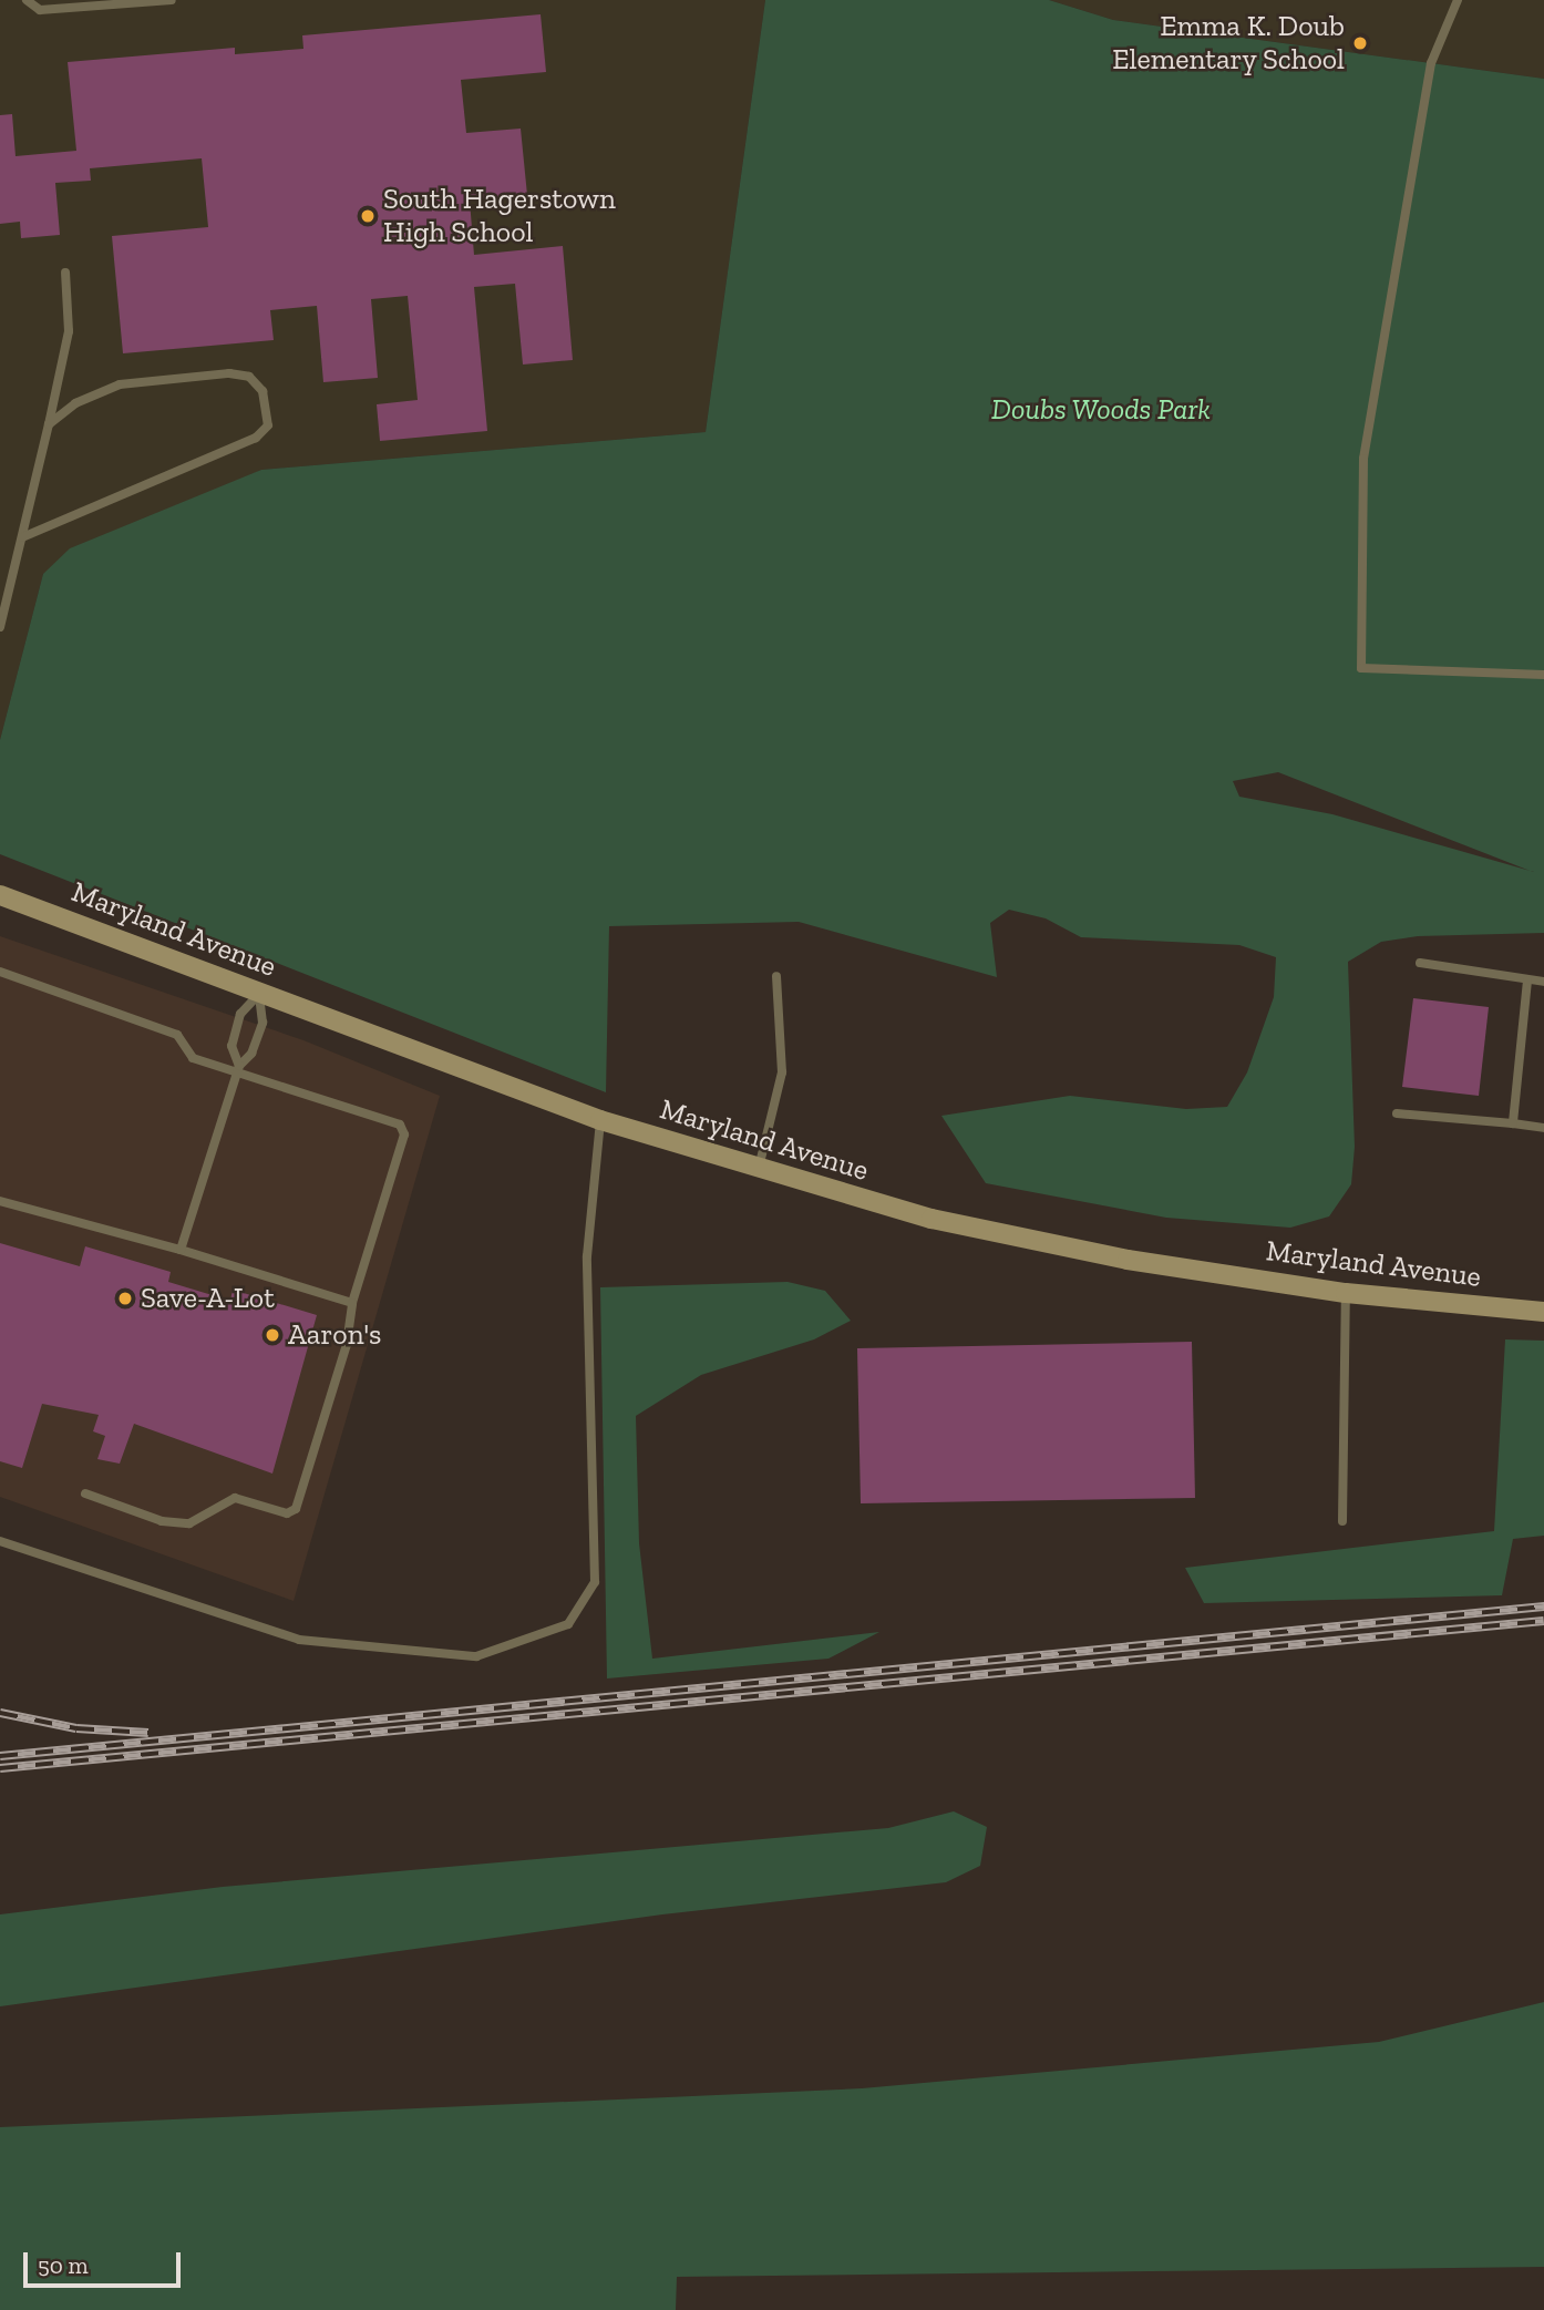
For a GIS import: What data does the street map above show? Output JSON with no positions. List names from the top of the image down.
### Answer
{
  "streets": {
    "main road": ["Maryland Avenue"]
  },
  "parks": ["Doubs Woods Park"],
  "places": [
    "Emma K. Doub Elementary School",
    "South Hagerstown High School",
    "Save-A-Lot",
    "Aaron's"
  ],
  "scale_bar": "50 m"
}
